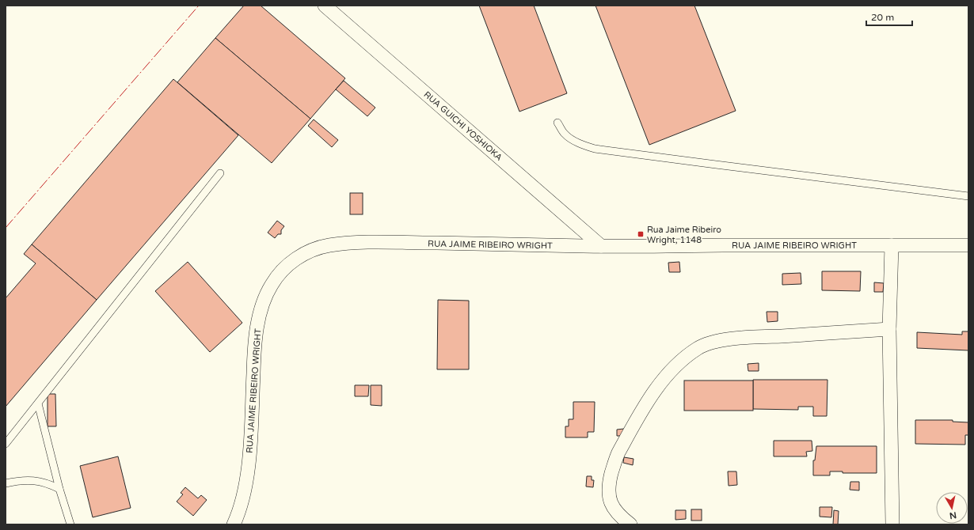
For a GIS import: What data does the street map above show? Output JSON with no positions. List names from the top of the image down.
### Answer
{
  "streets": {
    "street": ["RUA GUICHI YOSHIOKA", "RUA JAIME RIBEIRO WRIGHT"]
  },
  "crossings": [
    ["RUA GUICHI YOSHIOKA", "RUA JAIME RIBEIRO WRIGHT"]
  ],
  "places": {
    "transit": ["Rua Jaime Ribeiro Wright, 1148"]
  },
  "scale_bar": "20 m",
  "north": "bottom"
}
